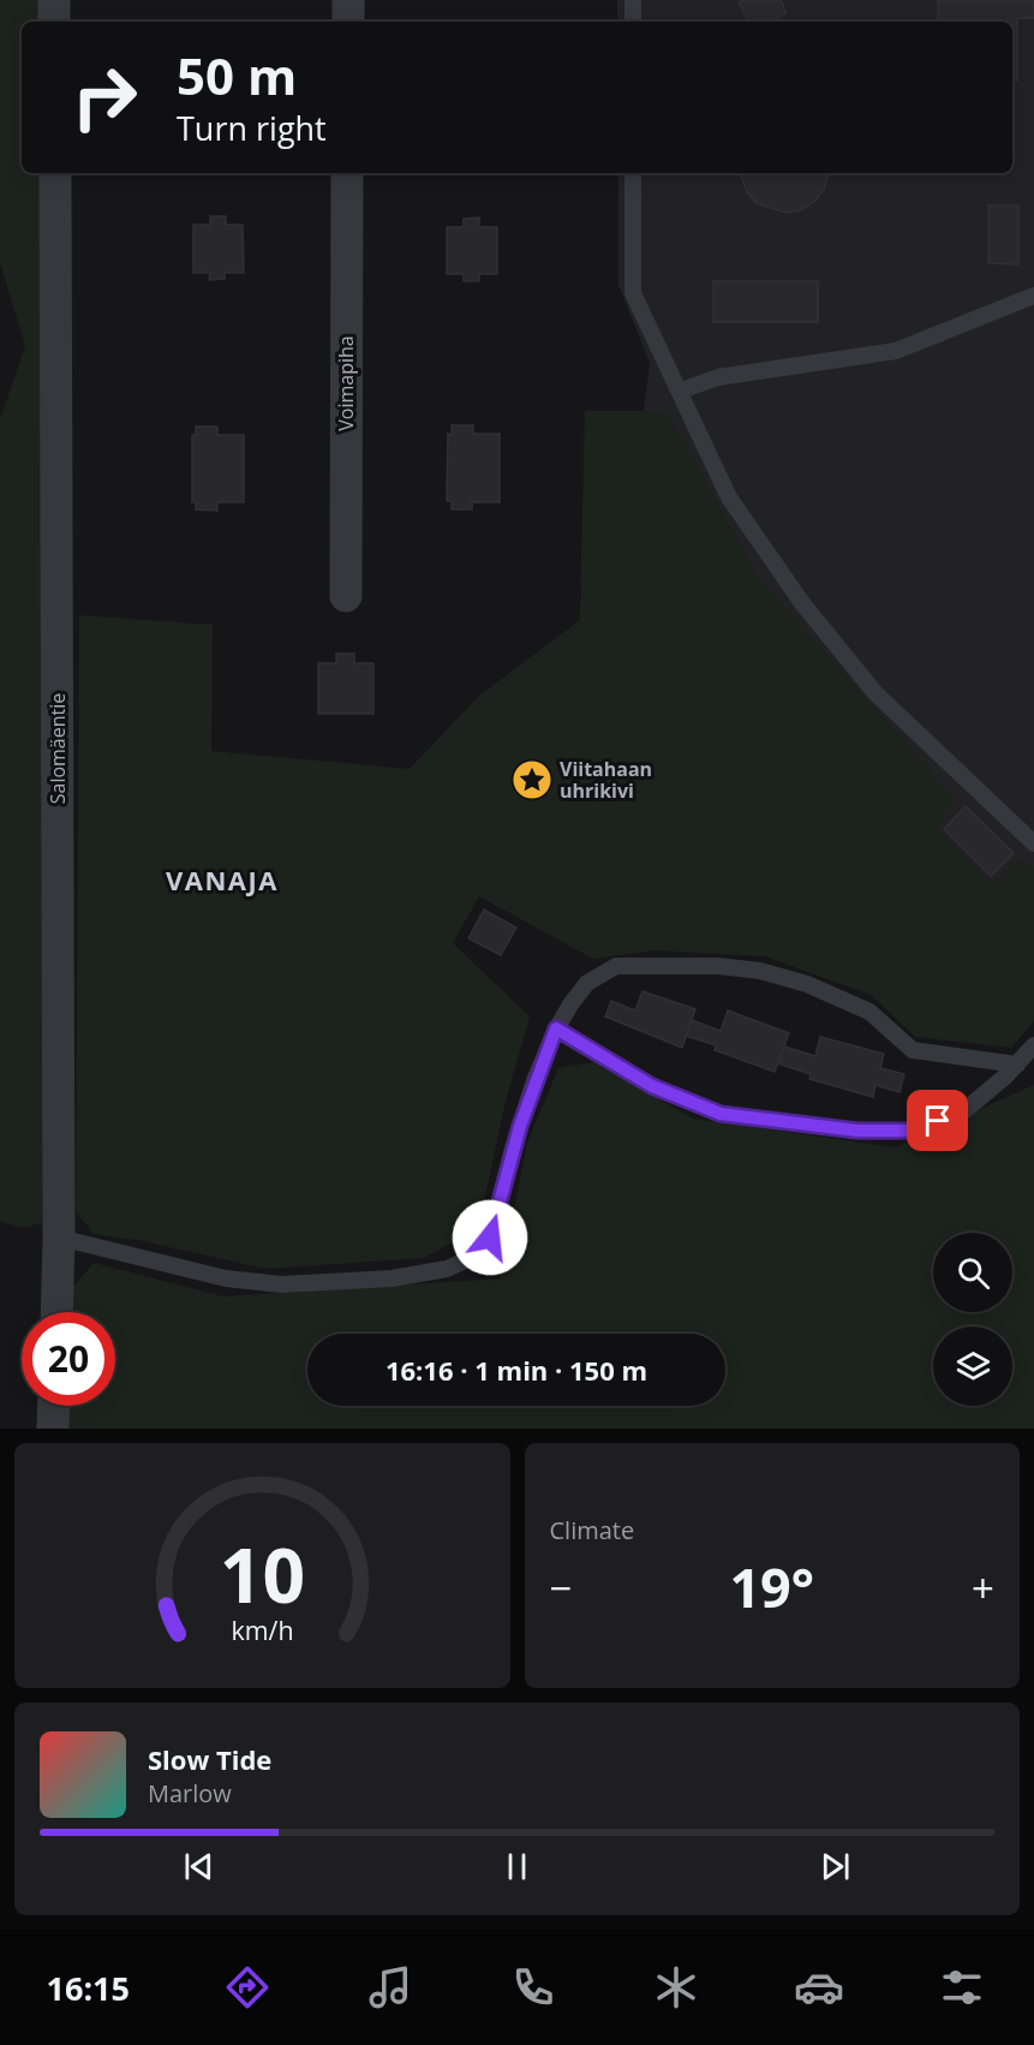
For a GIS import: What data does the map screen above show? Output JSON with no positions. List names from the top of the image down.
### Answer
{
  "streets": {
    "street": ["Voimapiha", "Salomäentie"]
  },
  "districts": ["VANAJA"],
  "places": {
    "place": ["Viitahaan uhrikivi"]
  },
  "page": {
    "turn": ["50 m", "Turn right"],
    "limit": "20",
    "trip": "16:16 · 1 min · 150 m",
    "tile": "Climate",
    "heat": ["−", "19°", "+"],
    "song": ["Slow Tide", "Marlow"],
    "tabs": "16:15",
    "gauge": ["10", "km/h"]
  }
}
